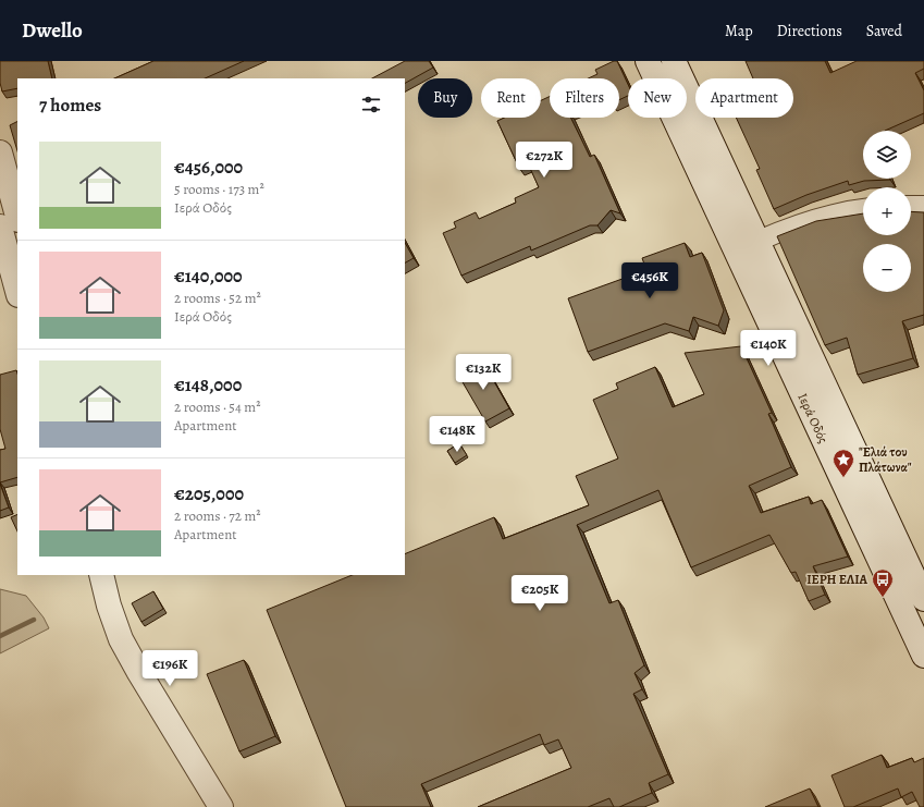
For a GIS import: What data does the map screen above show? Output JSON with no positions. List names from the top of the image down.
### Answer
{
  "streets": {
    "main road": ["Ιερά Οδός"]
  },
  "places": {
    "place": ["\"Ελιά του Πλάτωνα\""],
    "bus stop": ["ΙΕΡΗ ΕΛΙΑ"]
  },
  "page": {
    "header": "Dwello",
    "nav": ["Map", "Directions", "Saved"],
    "chip": [
      "Buy",
      "Rent",
      "Filters",
      "New",
      "Apartment"
    ],
    "heading": "7 homes",
    "map_buttons": ["+", "−"],
    "list": [
      {
        "name": "€456,000",
        "note": "5 rooms · 173 m² · Ιερά Οδός"
      },
      {
        "name": "€140,000",
        "note": "2 rooms · 52 m² · Ιερά Οδός"
      },
      {
        "name": "€148,000",
        "note": "2 rooms · 54 m² · Apartment"
      },
      {
        "name": "€205,000",
        "note": "2 rooms · 72 m² · Apartment"
      }
    ],
    "price": [
      "€272K",
      "€456K",
      "€140K",
      "€132K",
      "€148K",
      "€205K",
      "€196K"
    ]
  }
}
